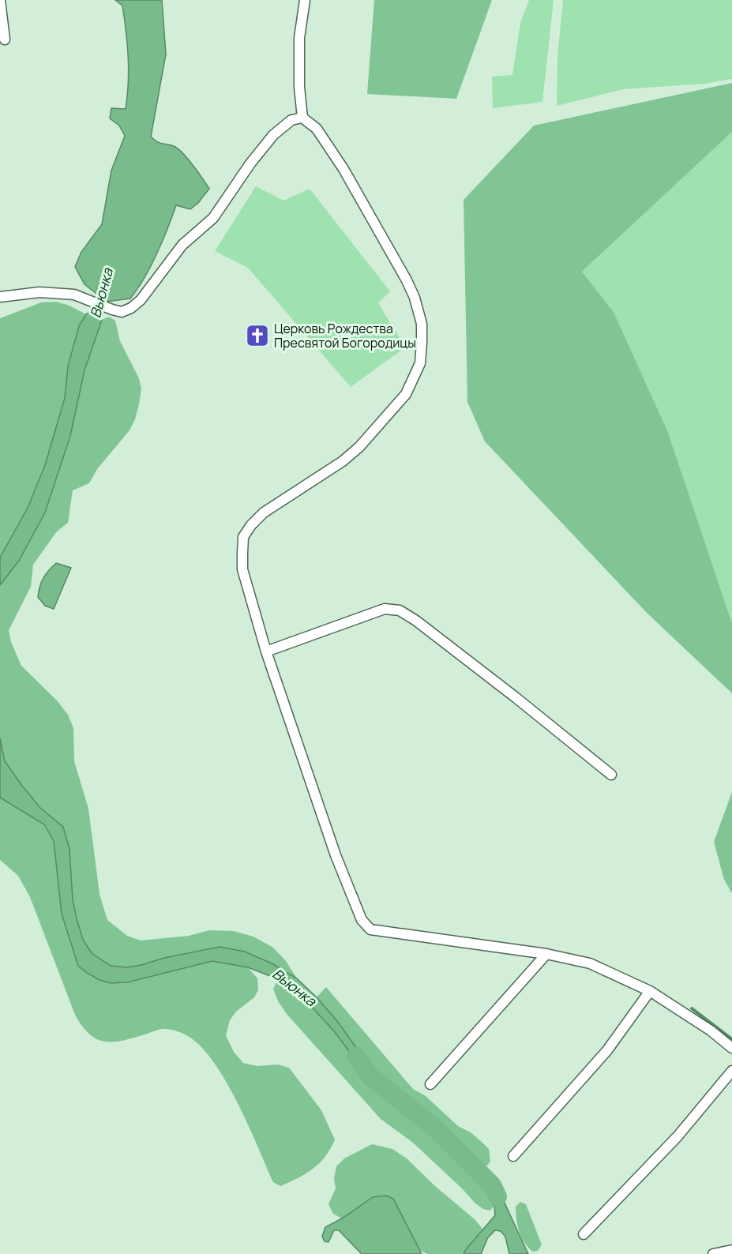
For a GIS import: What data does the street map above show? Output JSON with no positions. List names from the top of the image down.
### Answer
{
  "water": ["Вьюнка"],
  "places": {
    "church": ["Церковь Рождества Пресвятой Богородицы"]
  }
}
